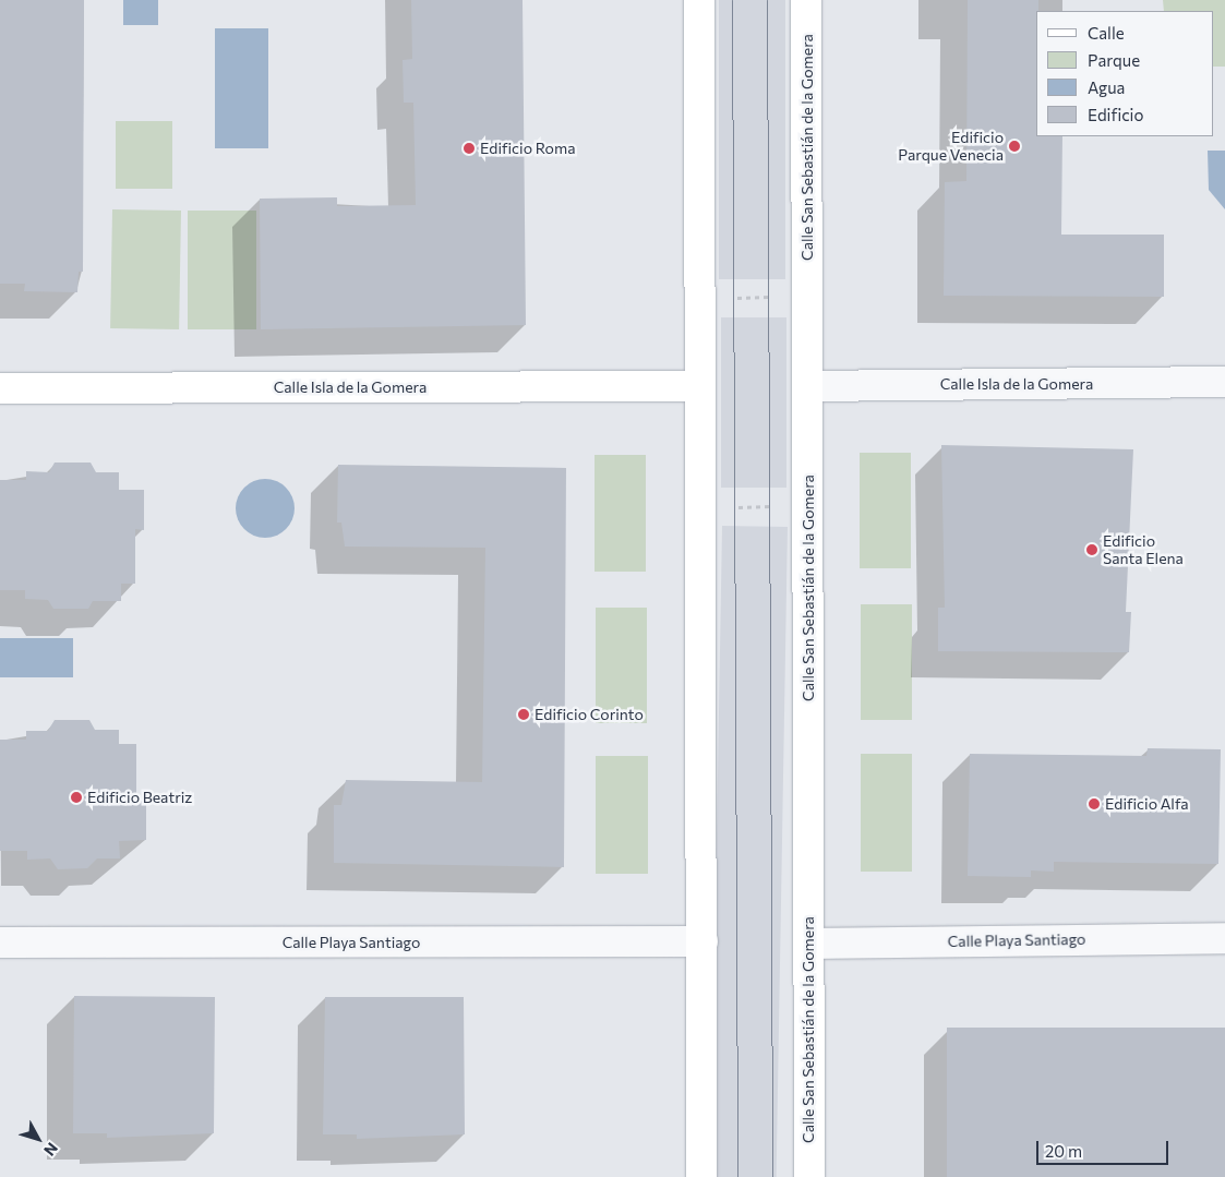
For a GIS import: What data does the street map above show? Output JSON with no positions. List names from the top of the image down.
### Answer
{
  "streets": {
    "main road": ["Calle San Sebastián de la Gomera", "Calle Isla de la Gomera"],
    "street": ["Calle Playa Santiago"]
  },
  "crossings": [
    ["Calle San Sebastián de la Gomera", "Calle Isla de la Gomera"],
    ["Calle San Sebastián de la Gomera", "Calle Playa Santiago"]
  ],
  "places": [
    "Edificio Parque Venecia",
    "Edificio Roma",
    "Edificio Santa Elena",
    "Edificio Corinto",
    "Edificio Beatriz",
    "Edificio Alfa"
  ],
  "legend": [
    "Calle",
    "Parque",
    "Agua",
    "Edificio"
  ],
  "scale_bar": "20 m",
  "north": "bottom right"
}
